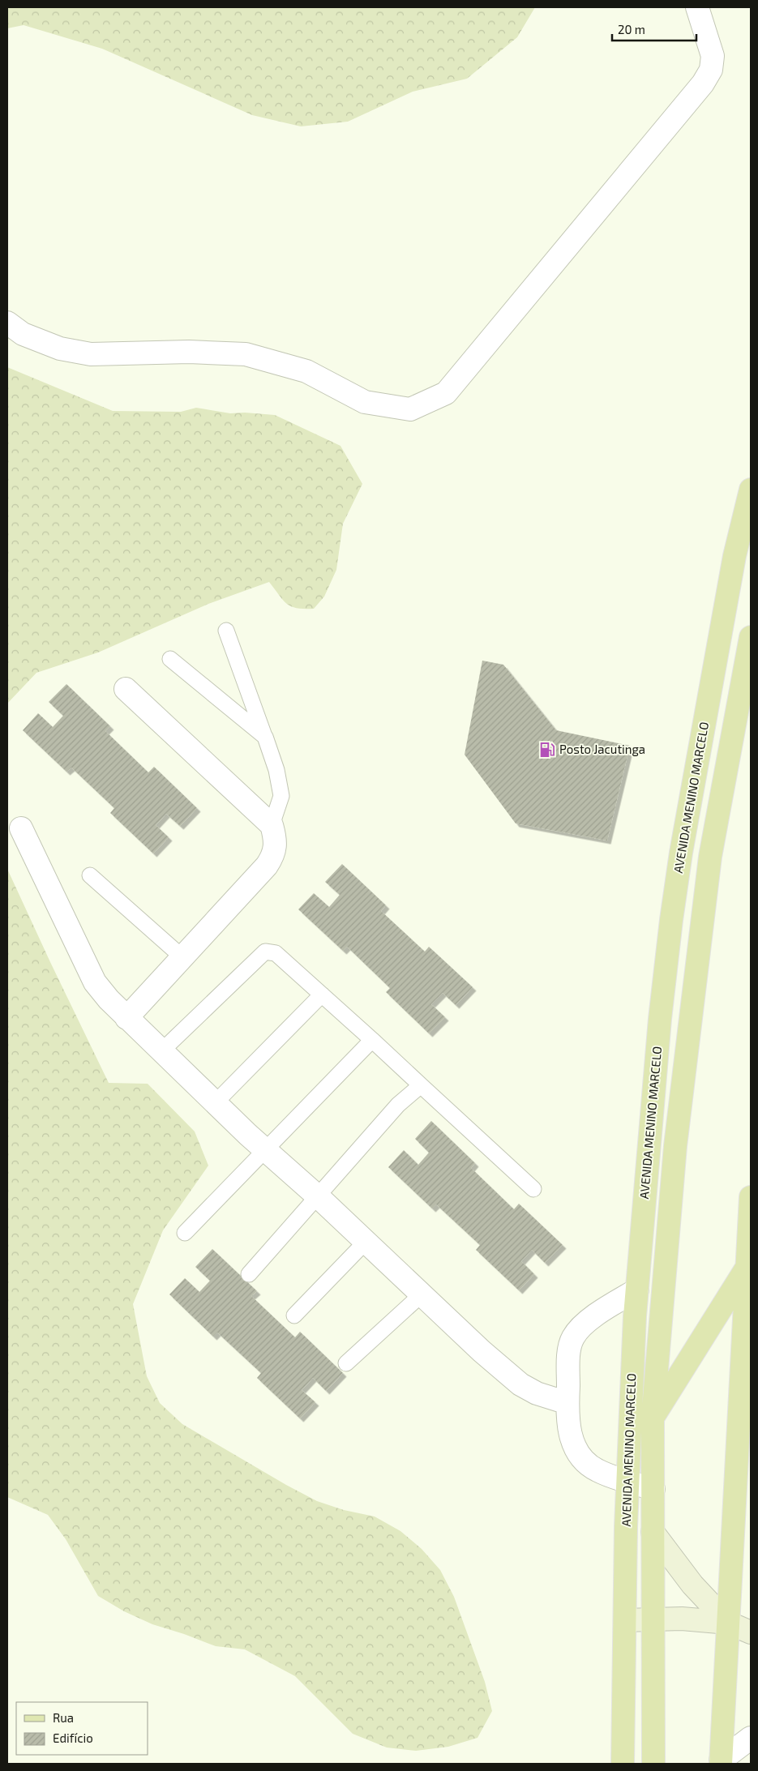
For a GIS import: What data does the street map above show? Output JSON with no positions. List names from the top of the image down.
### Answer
{
  "streets": {
    "main road": ["AVENIDA MENINO MARCELO"]
  },
  "places": {
    "fuel station": ["Posto Jacutinga"]
  },
  "legend": ["Rua", "Edifício"],
  "scale_bar": "20 m"
}
